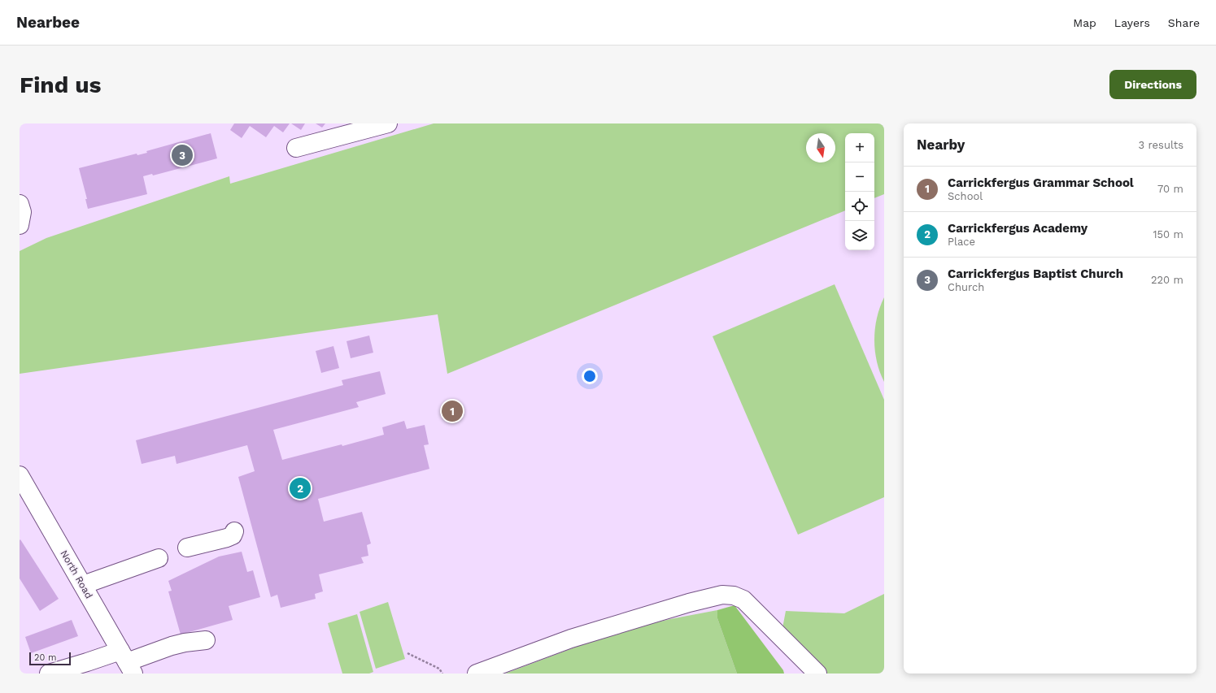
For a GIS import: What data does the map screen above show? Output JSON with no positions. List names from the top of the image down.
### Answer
{
  "streets": {
    "street": ["North Road"]
  },
  "scale_bar": "20 m",
  "north": "bottom",
  "page": {
    "header": "Nearbee",
    "nav": ["Map", "Layers", "Share"],
    "buttons": "Directions",
    "title": "Find us",
    "heading": ["Nearby", "3 results"],
    "map_buttons": ["+", "−"],
    "pins": ["3", "1", "2"],
    "list": [
      {
        "mark": "1",
        "name": "Carrickfergus Grammar School",
        "note": "School",
        "value": "70 m"
      },
      {
        "mark": "2",
        "name": "Carrickfergus Academy",
        "note": "Place",
        "value": "150 m"
      },
      {
        "mark": "3",
        "name": "Carrickfergus Baptist Church",
        "note": "Church",
        "value": "220 m"
      }
    ],
    "scale": "20 m"
  }
}
